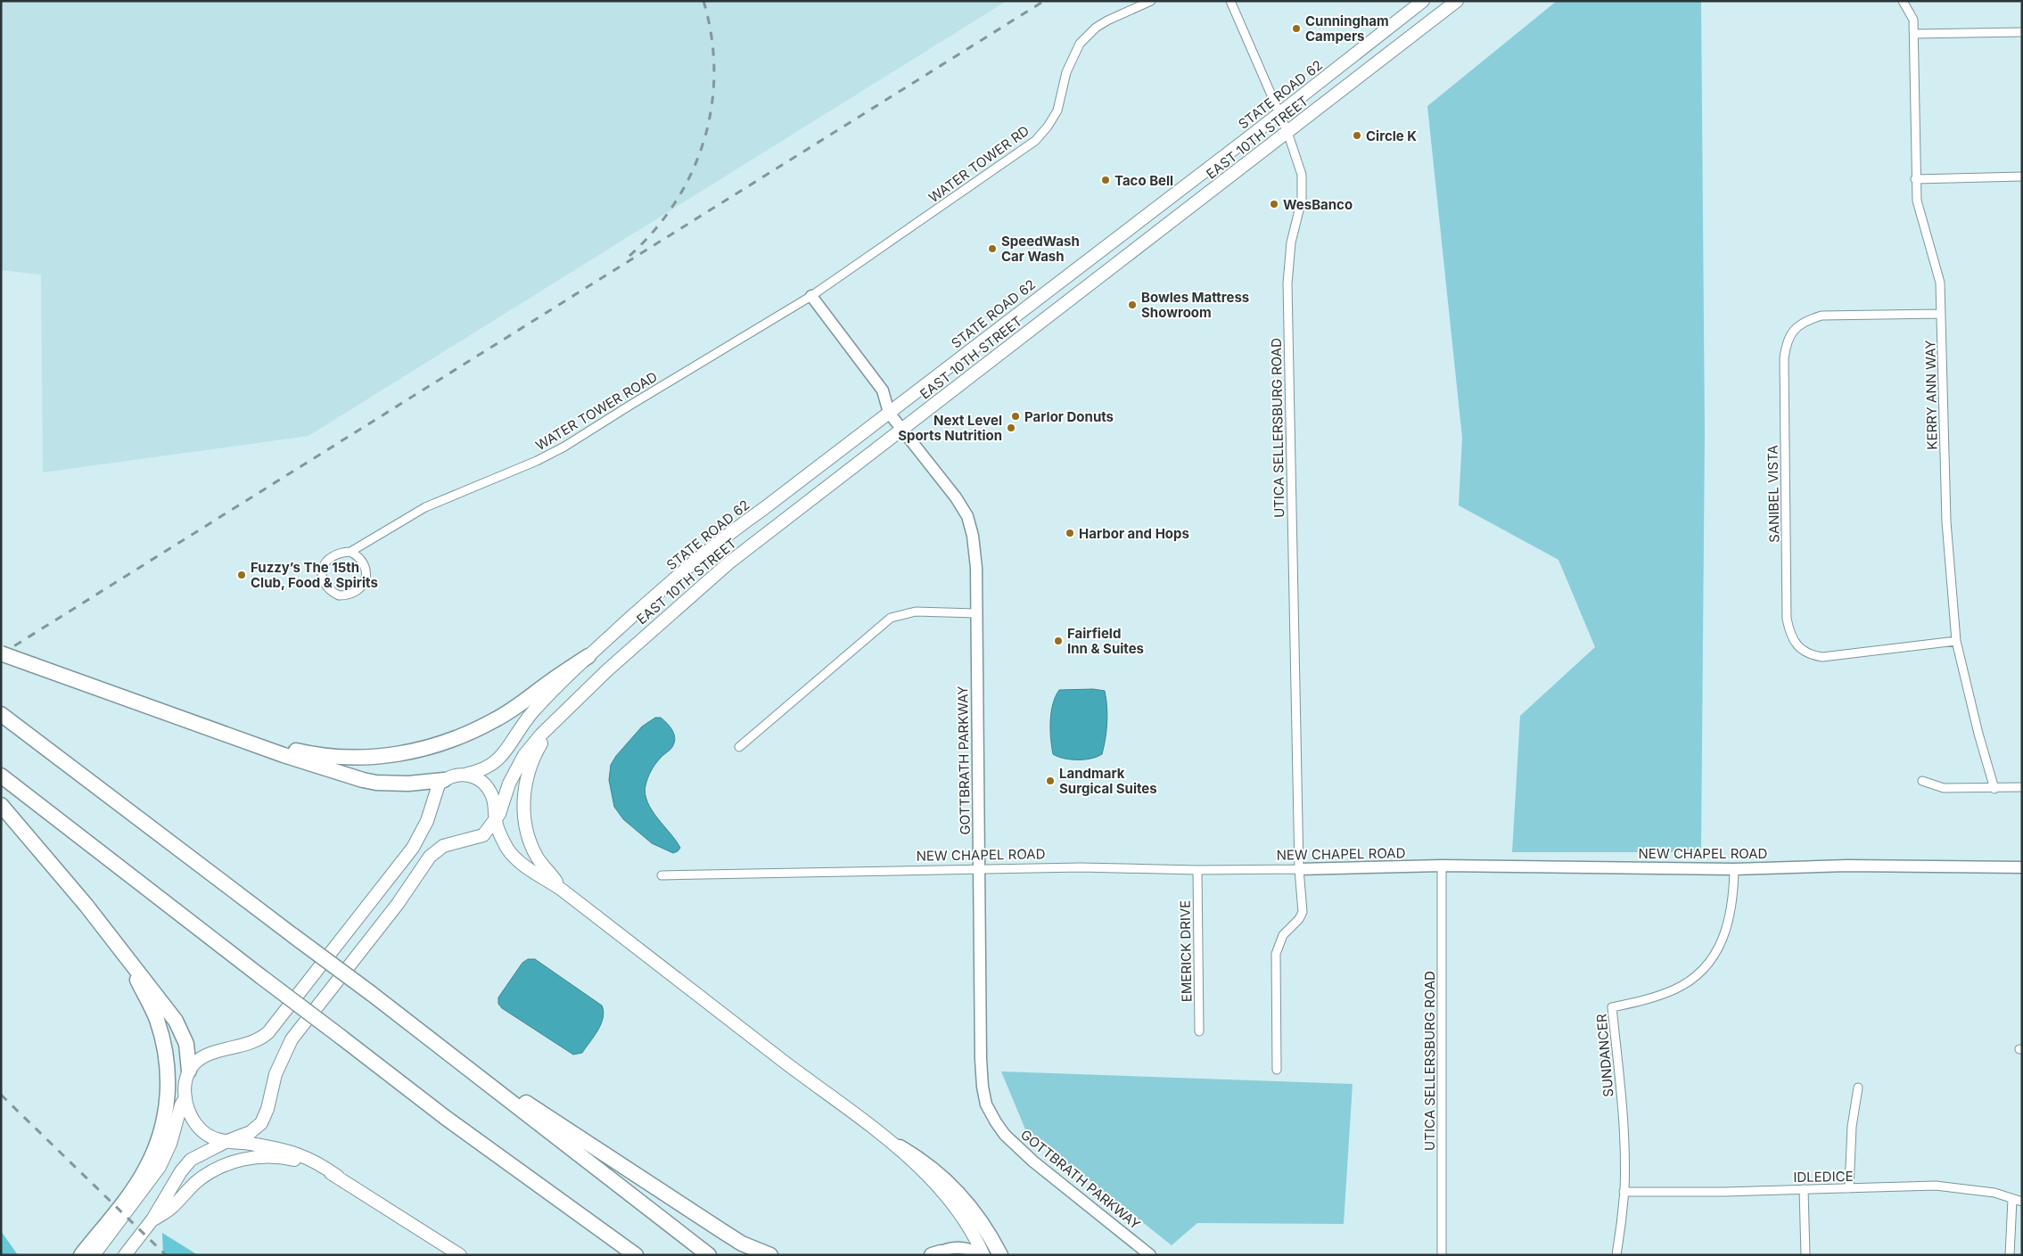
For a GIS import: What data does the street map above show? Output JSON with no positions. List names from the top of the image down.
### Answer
{
  "streets": {
    "main road": ["STATE ROAD 62", "EAST 10TH STREET"],
    "street": [
      "WATER TOWER RD",
      "KERRY ANN WAY",
      "WATER TOWER ROAD",
      "UTICA SELLERSBURG ROAD",
      "SANIBEL VISTA",
      "GOTTBRATH PARKWAY",
      "NEW CHAPEL ROAD",
      "EMERICK DRIVE",
      "SUNDANCER",
      "IDLEDICE"
    ]
  },
  "crossings": [
    ["STATE ROAD 62", "UTICA SELLERSBURG ROAD"],
    ["STATE ROAD 62", "GOTTBRATH PARKWAY"],
    ["EAST 10TH STREET", "UTICA SELLERSBURG ROAD"],
    ["EAST 10TH STREET", "GOTTBRATH PARKWAY"],
    ["WATER TOWER RD", "WATER TOWER ROAD"],
    ["KERRY ANN WAY", "SANIBEL VISTA"],
    ["WATER TOWER ROAD", "GOTTBRATH PARKWAY"],
    ["UTICA SELLERSBURG ROAD", "NEW CHAPEL ROAD"],
    ["GOTTBRATH PARKWAY", "NEW CHAPEL ROAD"],
    ["NEW CHAPEL ROAD", "EMERICK DRIVE"],
    ["NEW CHAPEL ROAD", "SUNDANCER"],
    ["SUNDANCER", "IDLEDICE"]
  ],
  "places": [
    "Cunningham Campers",
    "Circle K",
    "Taco Bell",
    "WesBanco",
    "SpeedWash Car Wash",
    "Bowles Mattress Showroom",
    "Parlor Donuts",
    "Next Level Sports Nutrition",
    "Harbor and Hops",
    "Fuzzy’s The 15th Club, Food & Spirits",
    "Fairfield Inn & Suites",
    "Landmark Surgical Suites"
  ]
}
